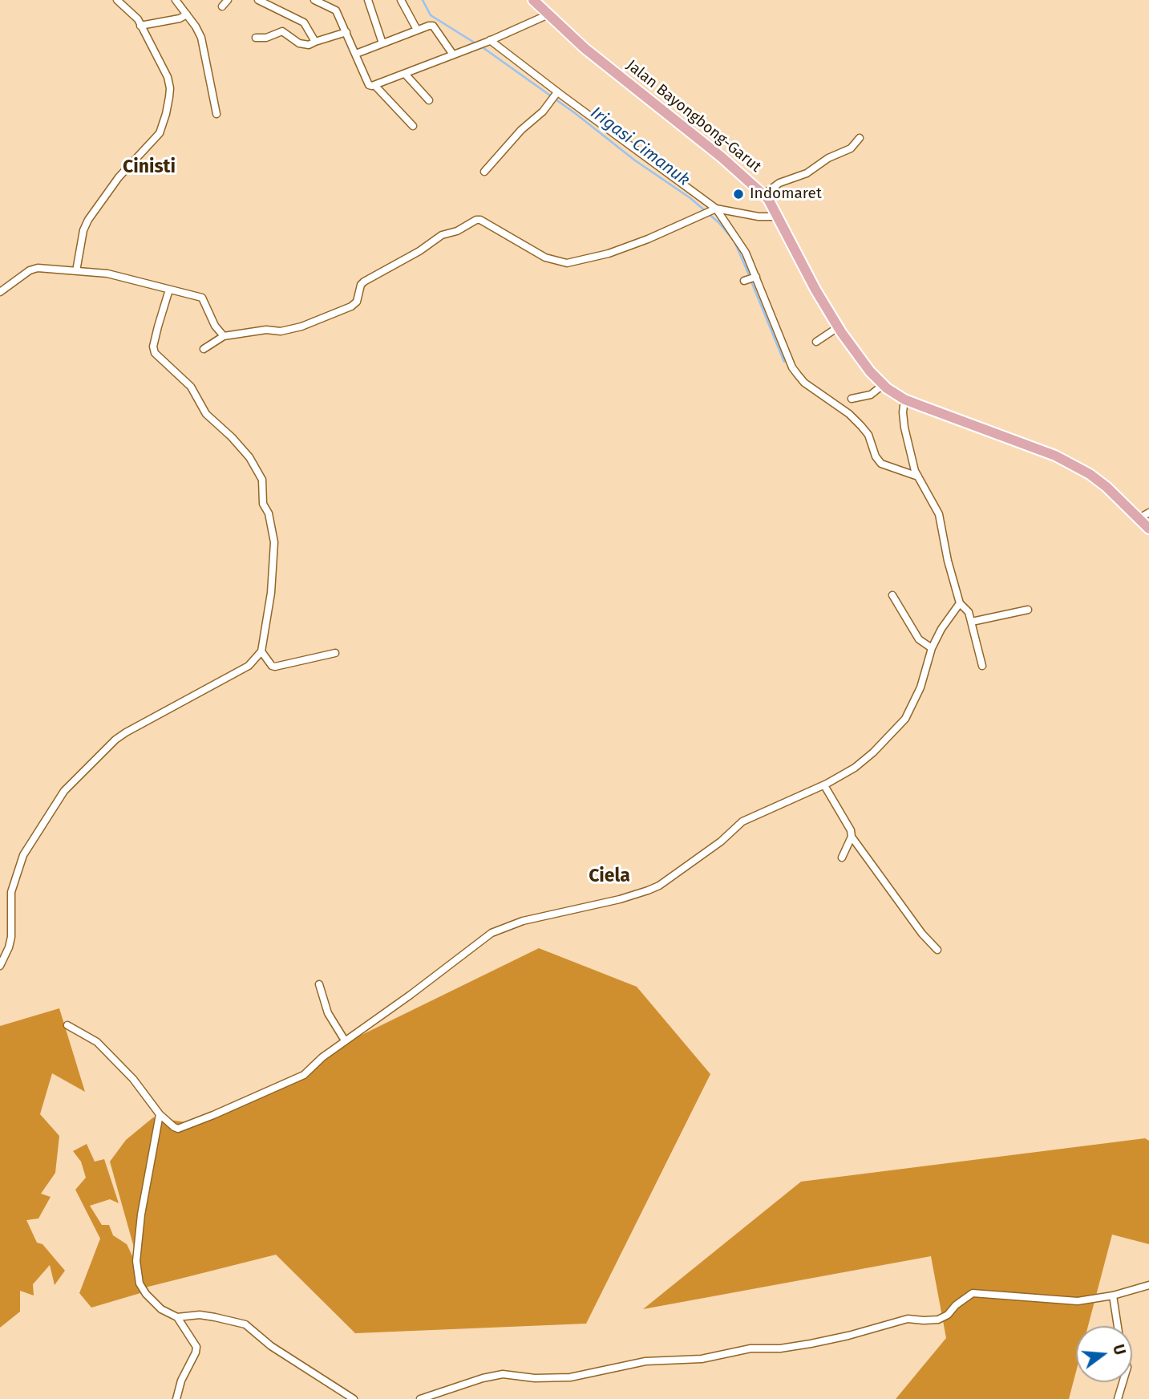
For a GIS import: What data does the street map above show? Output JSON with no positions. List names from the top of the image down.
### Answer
{
  "streets": {
    "main road": ["Jalan Bayongbong-Garut"]
  },
  "districts": ["Cinisti", "Ciela"],
  "water": ["Irigasi Cimanuk"],
  "places": ["Indomaret"],
  "north": "right"
}
